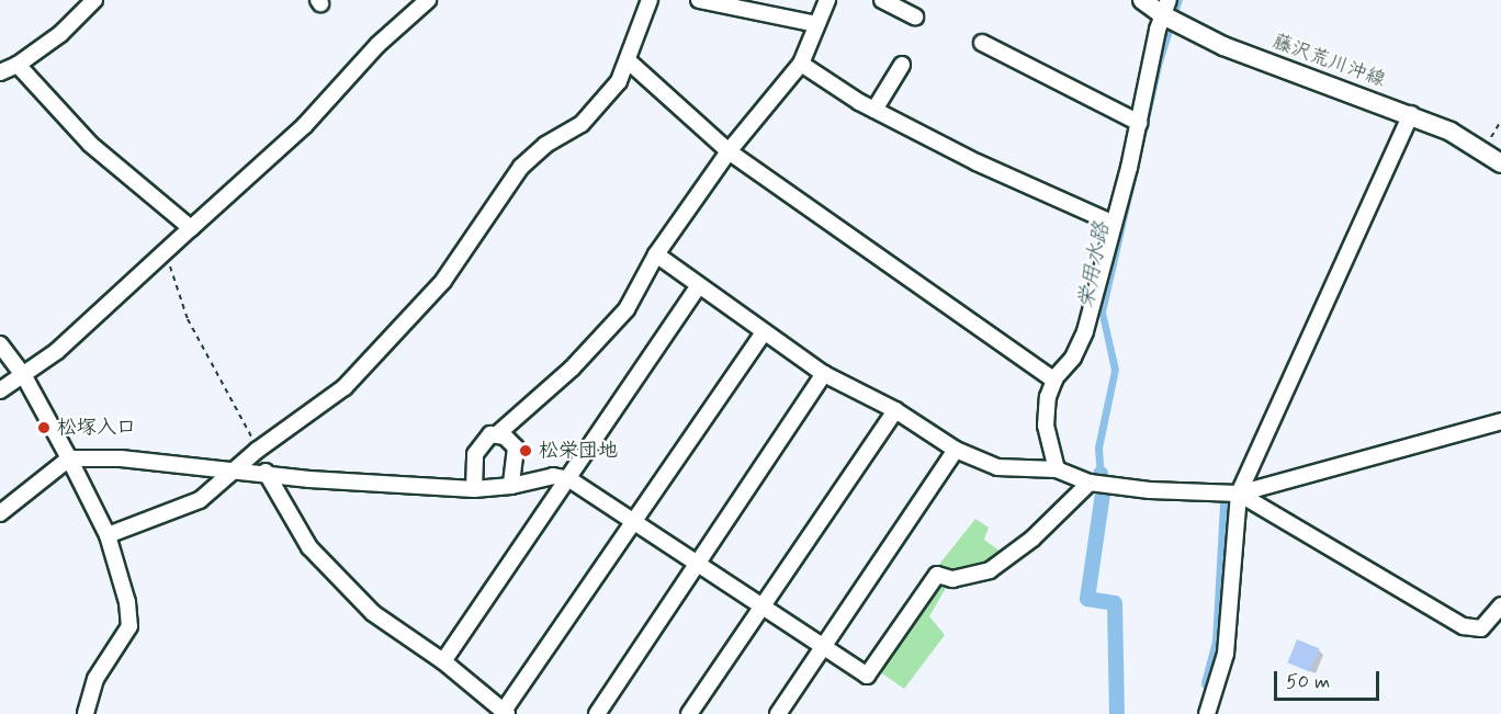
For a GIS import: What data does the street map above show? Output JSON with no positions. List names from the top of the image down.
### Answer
{
  "streets": {
    "main road": ["藤沢荒川沖線"]
  },
  "water": ["栄用水路"],
  "places": ["松塚入口", "松栄団地"],
  "scale_bar": "50 m"
}
